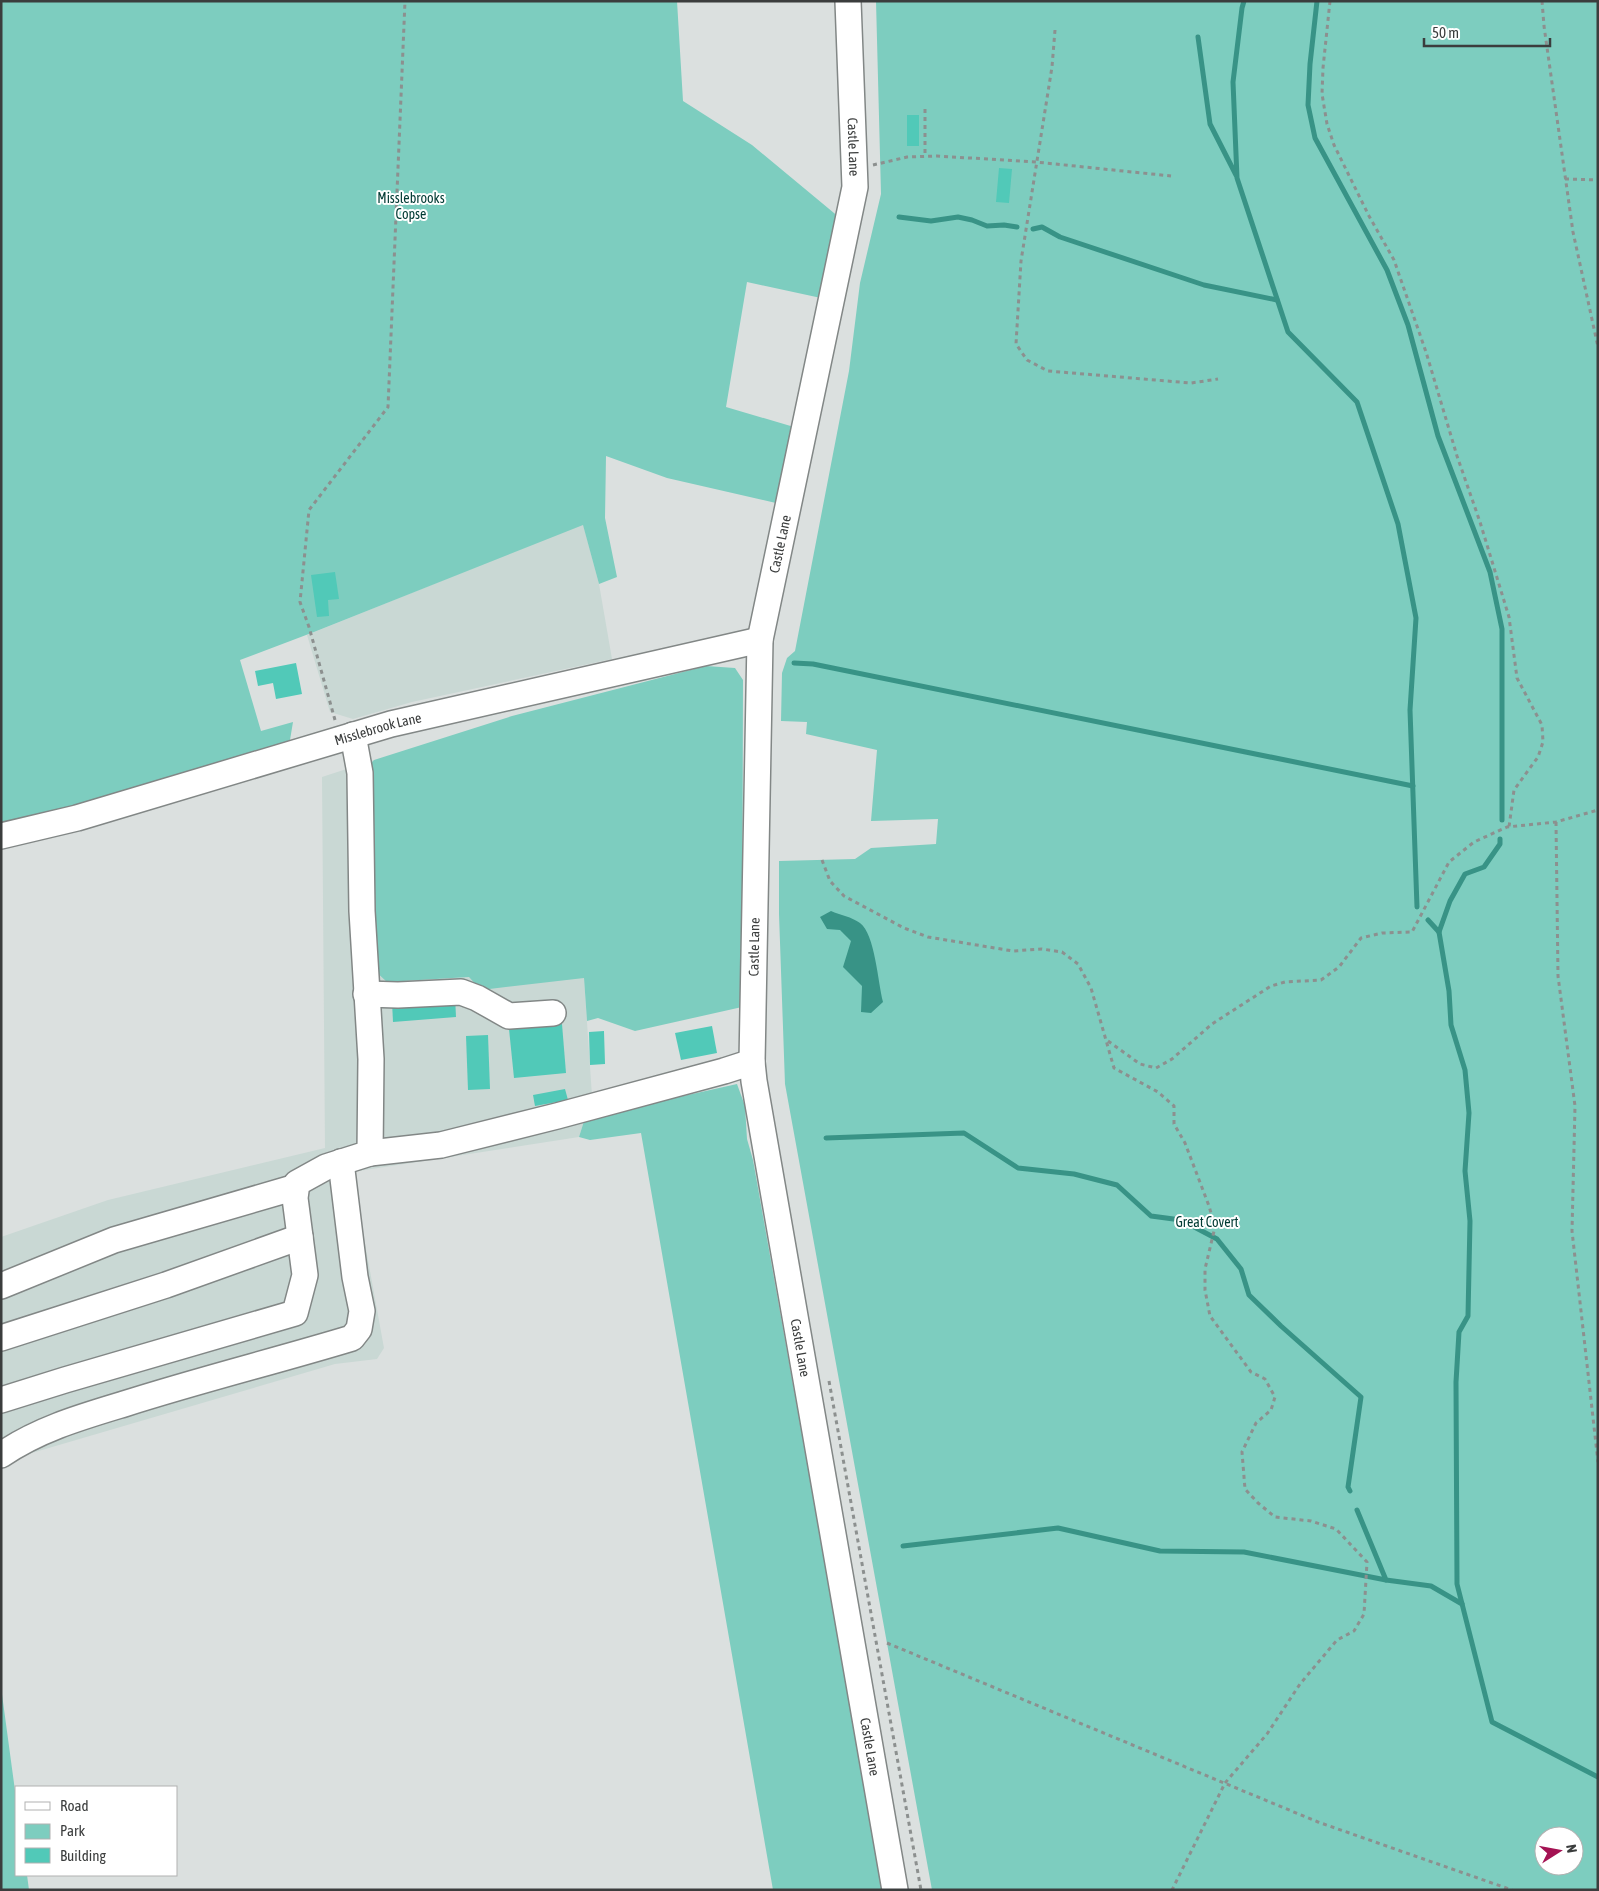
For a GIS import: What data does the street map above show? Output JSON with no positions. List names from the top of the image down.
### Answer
{
  "streets": {
    "street": ["Castle Lane", "Misslebrook Lane"]
  },
  "crossings": [
    ["Castle Lane", "Misslebrook Lane"]
  ],
  "parks": ["Misslebrooks Copse", "Great Covert"],
  "legend": ["Road", "Park", "Building"],
  "scale_bar": "50 m",
  "north": "right"
}
